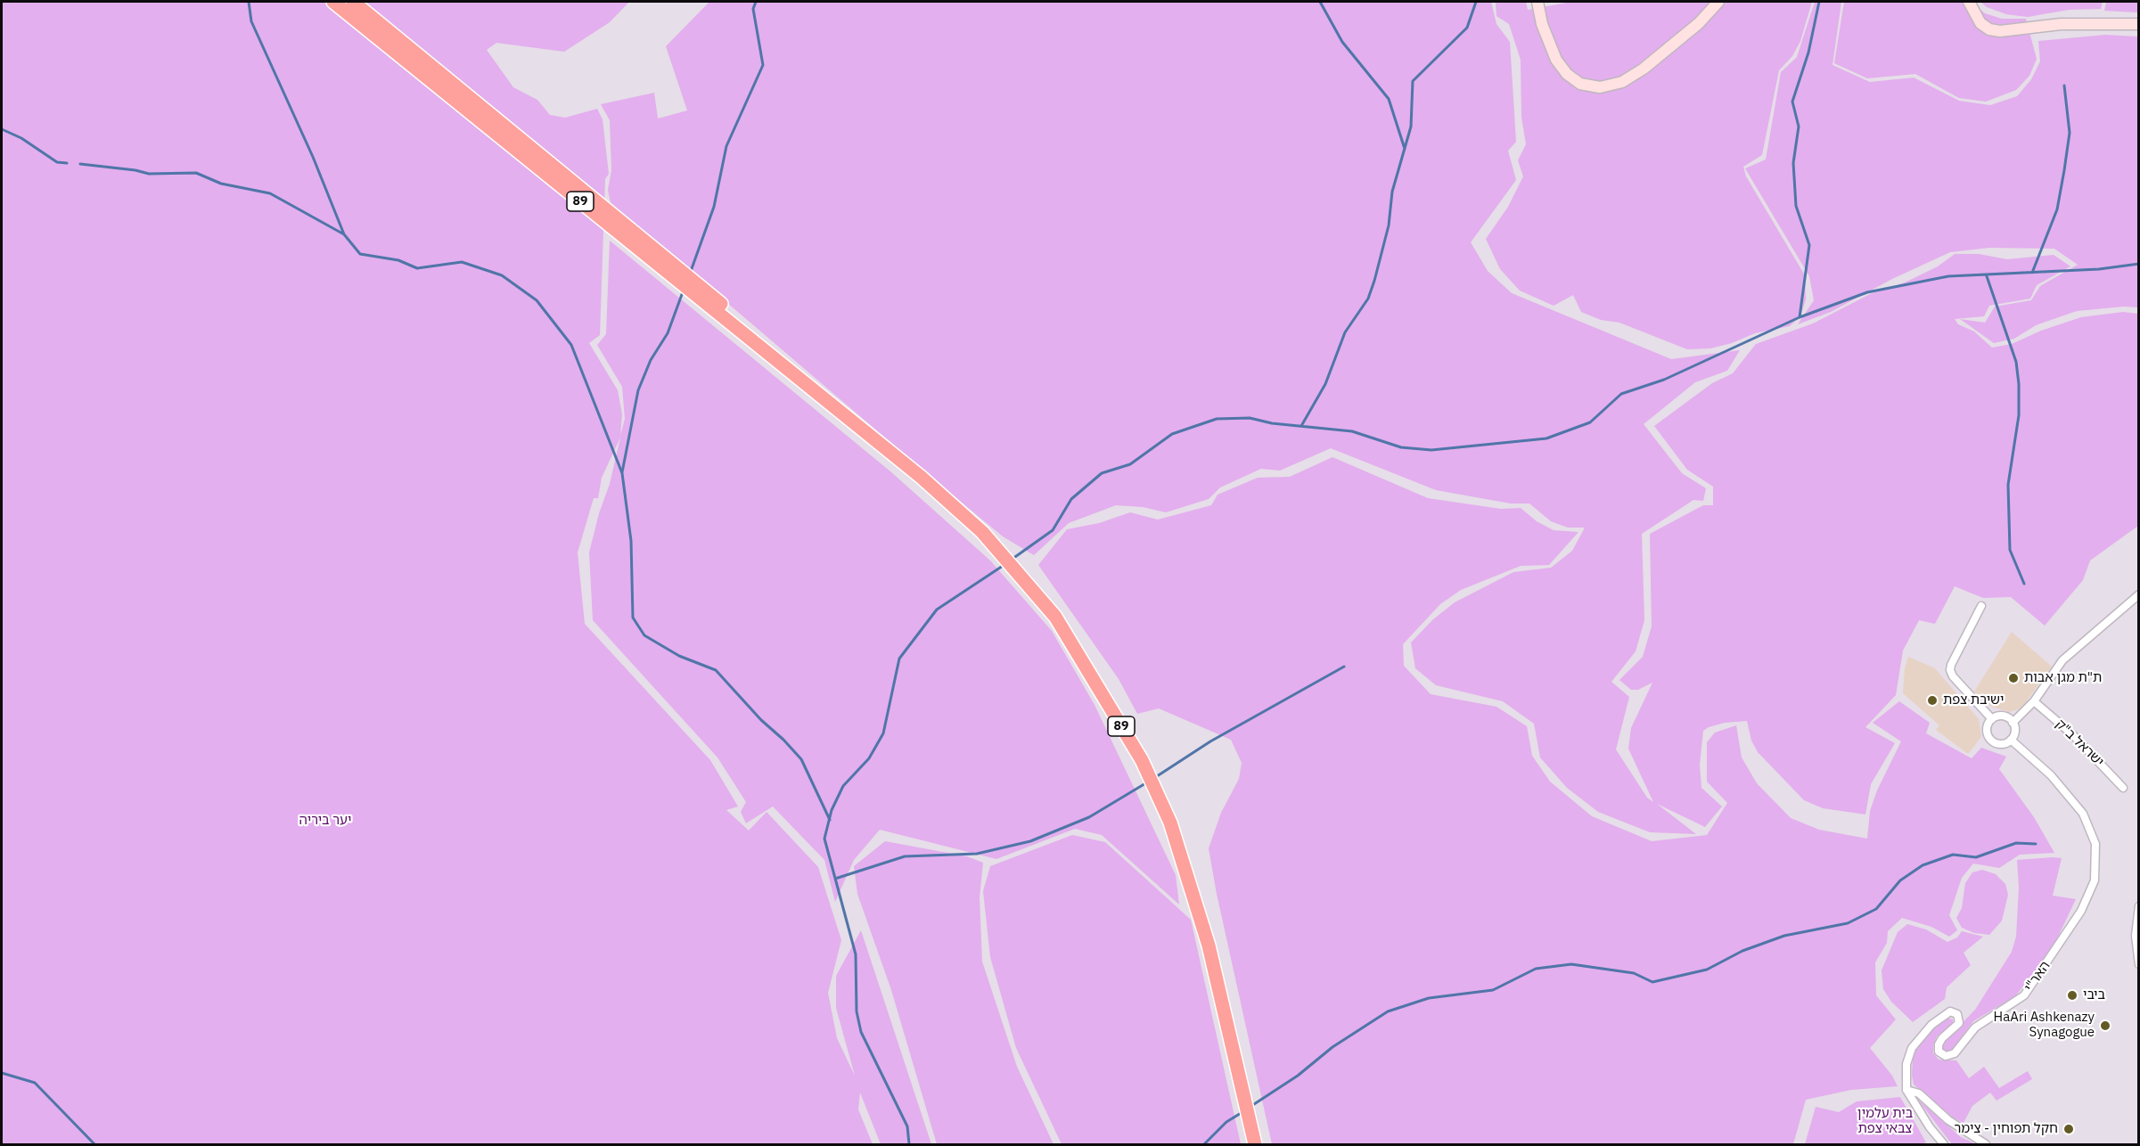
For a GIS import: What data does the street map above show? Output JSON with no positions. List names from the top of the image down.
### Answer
{
  "streets": {
    "highway": ["89"],
    "street": ["ישראל ב\"ק", "האר\"י"]
  },
  "parks": ["יער ביריה", "בית עלמין צבאי צפת"],
  "places": [
    "ת\"ת מגן אבות",
    "ישיבת צפת",
    "ביבי",
    "HaAri Ashkenazy Synagogue",
    "חקל תפוחין - צימר"
  ]
}
